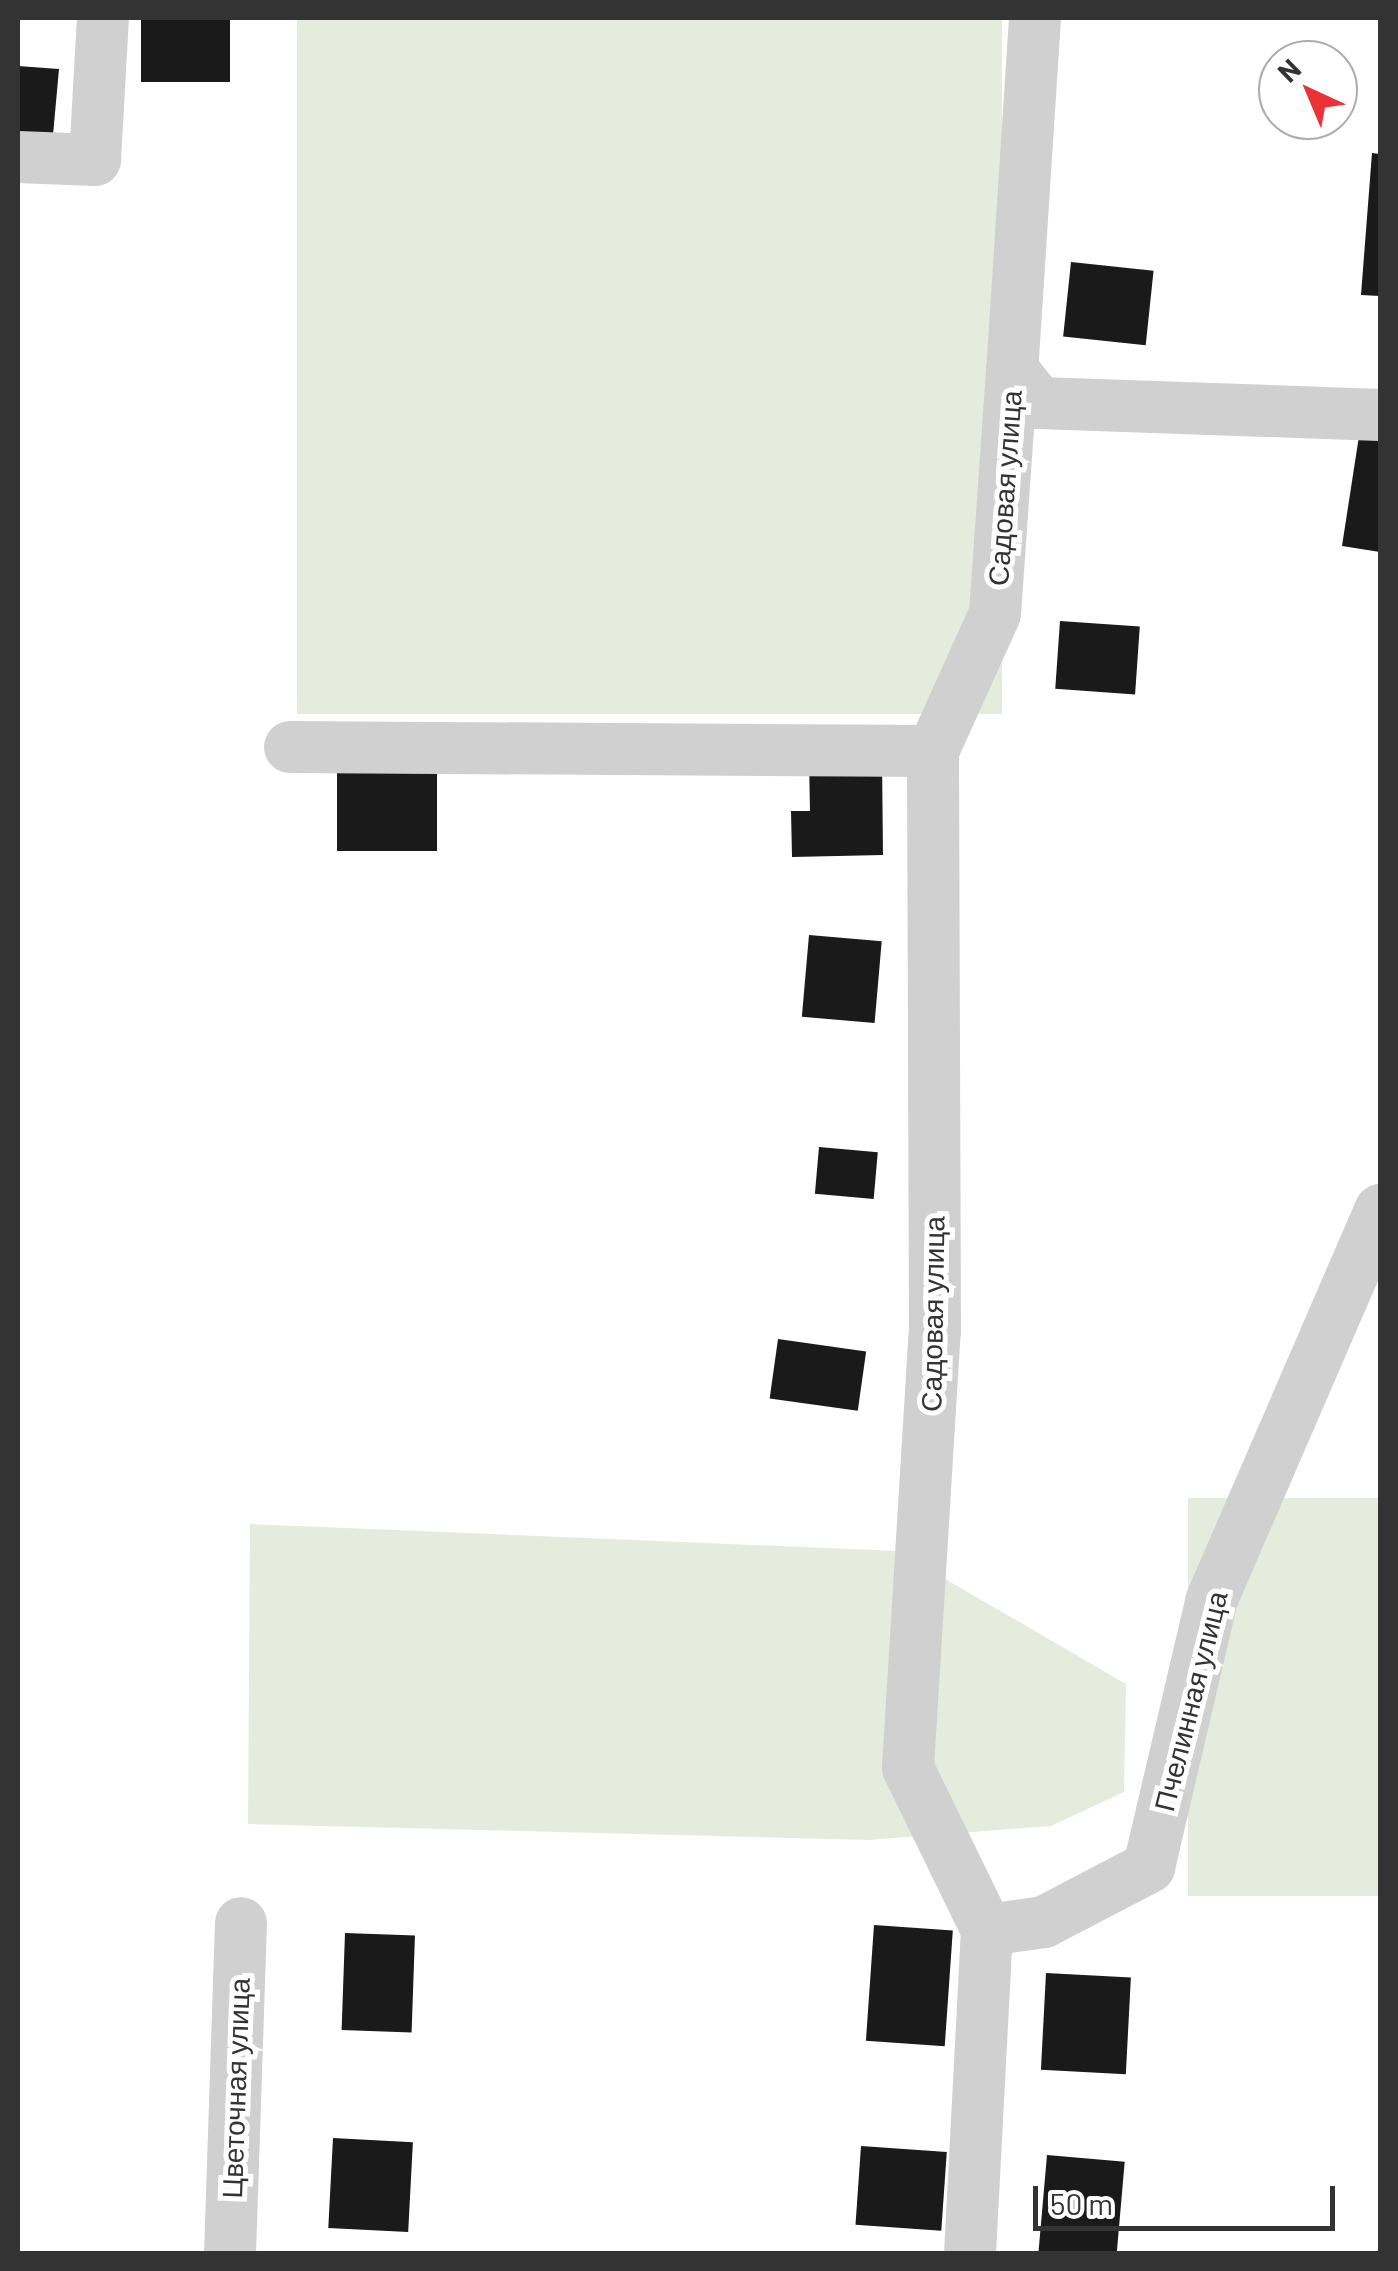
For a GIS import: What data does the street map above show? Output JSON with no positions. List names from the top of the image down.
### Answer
{
  "streets": {
    "street": ["Садовая улица", "Пчелинная улица", "Цветочная улица"]
  },
  "crossings": [
    ["Садовая улица", "Пчелинная улица"]
  ],
  "scale_bar": "50 m",
  "north": "top left"
}
